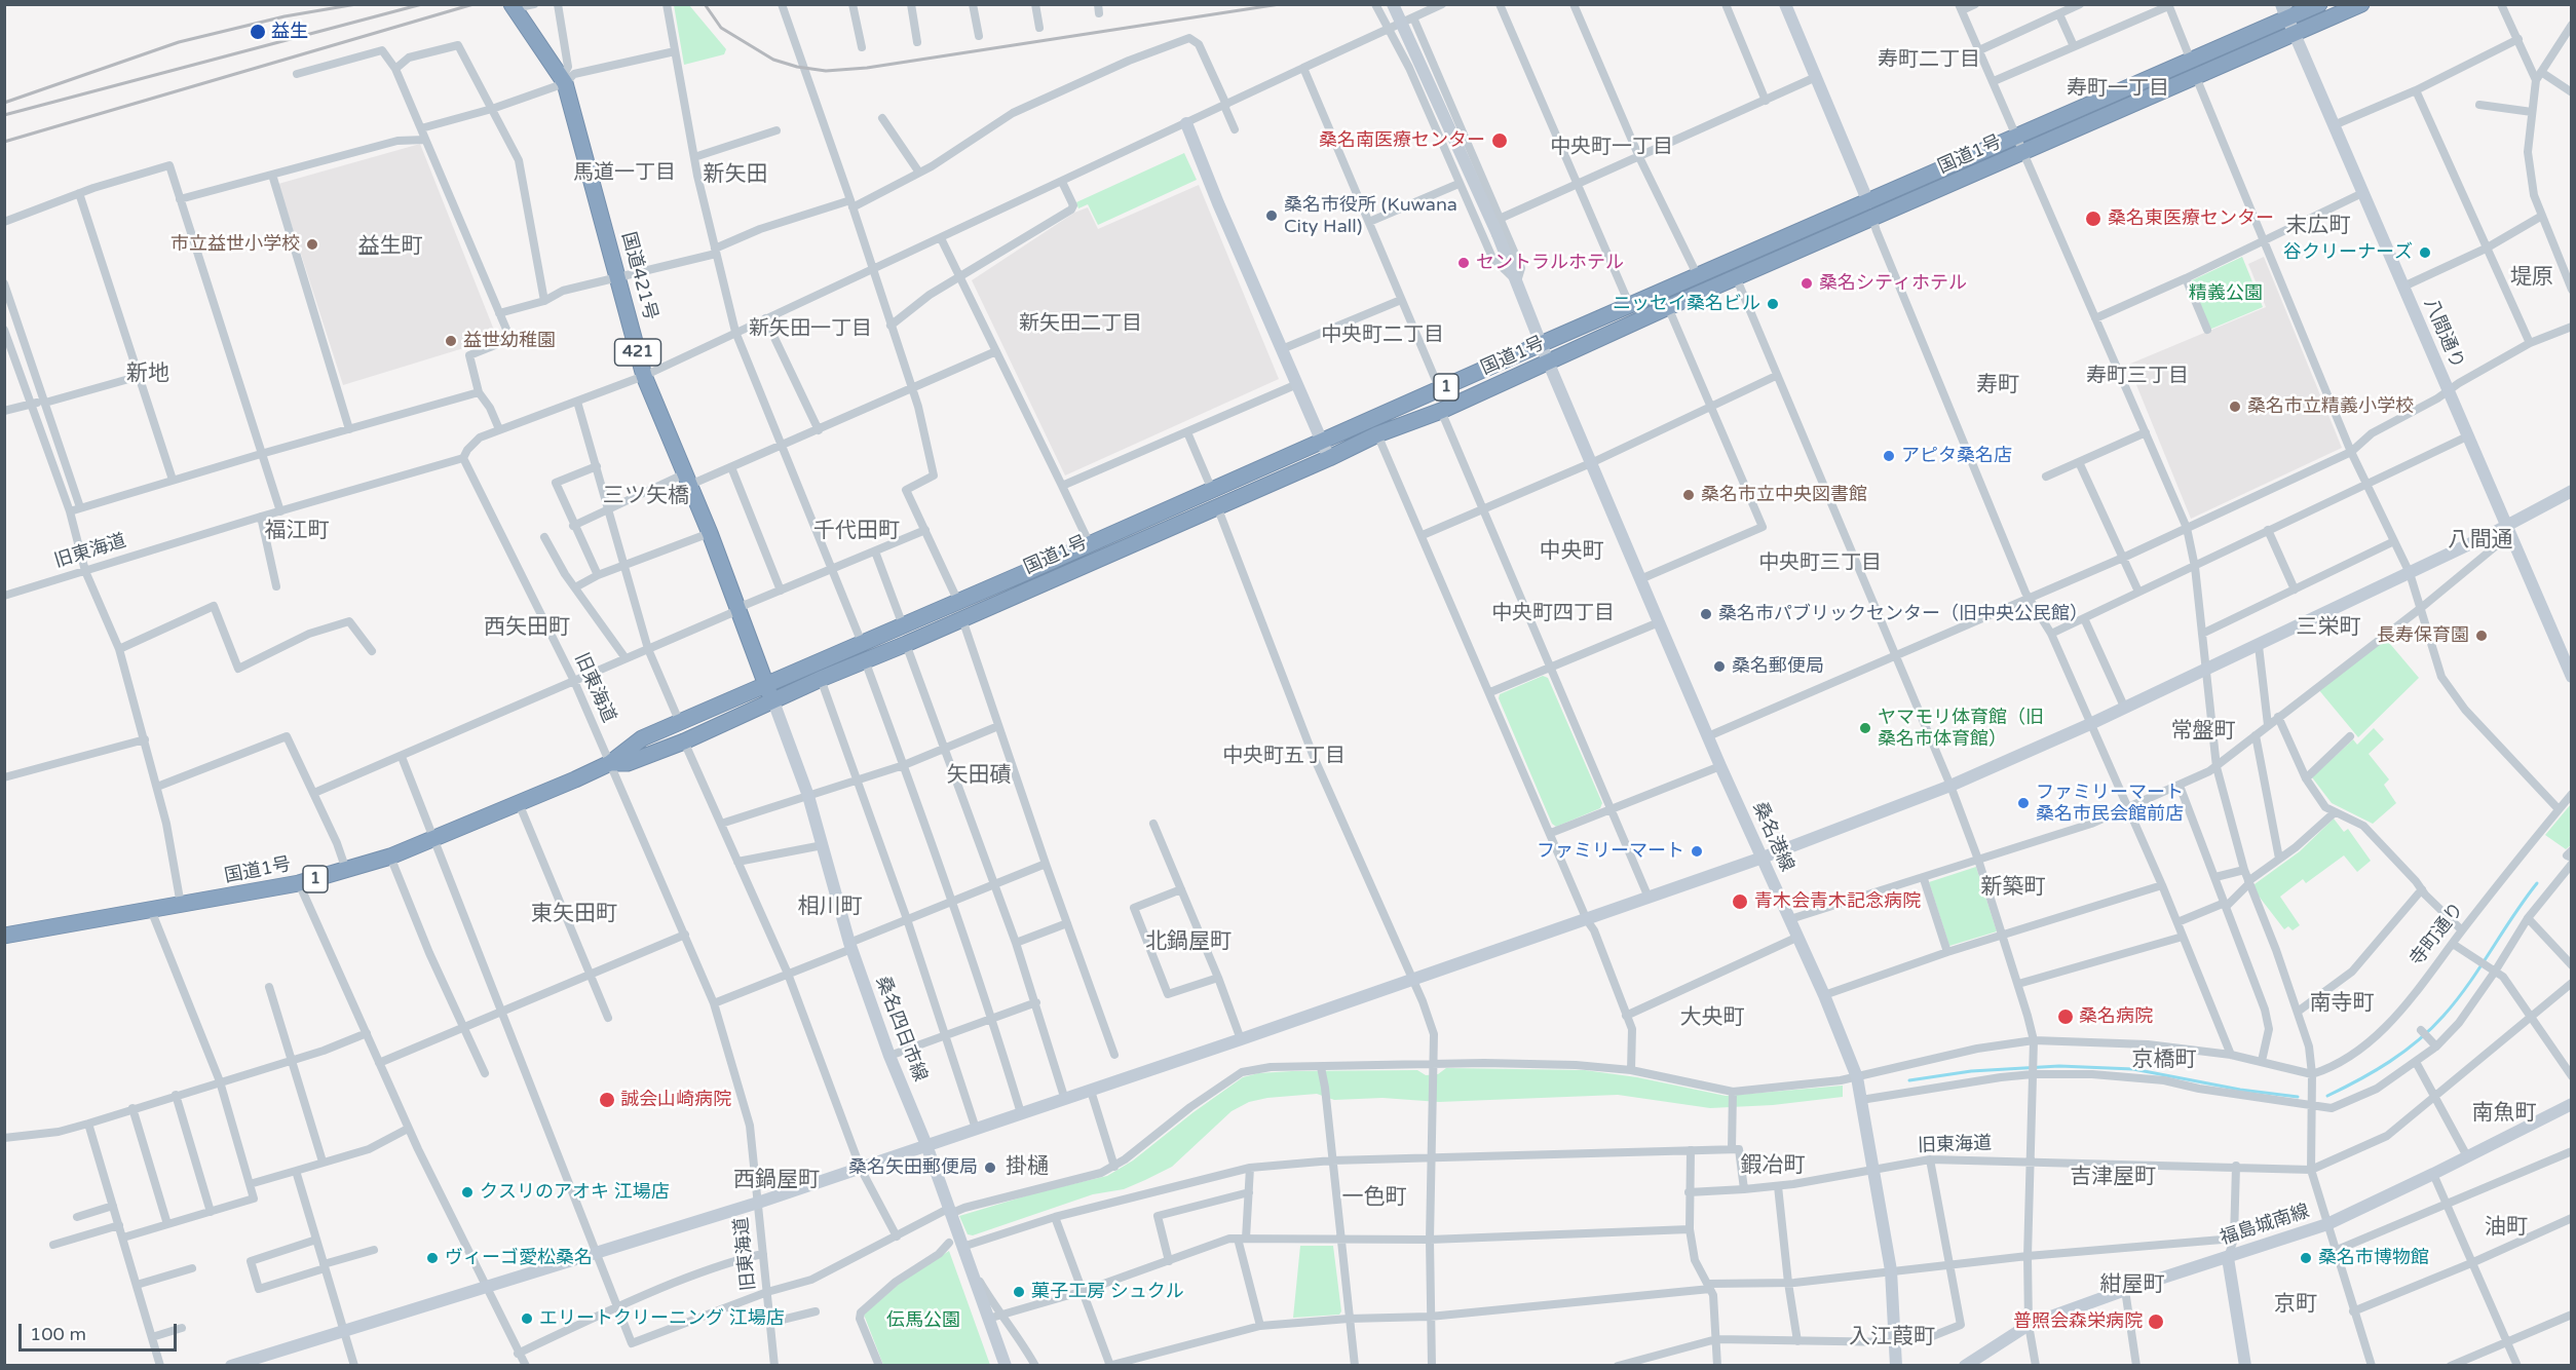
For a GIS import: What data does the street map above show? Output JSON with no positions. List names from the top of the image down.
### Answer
{
  "streets": {
    "highway": [
      "国道1号",
      "国道421号",
      "421",
      "1"
    ],
    "street": [
      "八間通り",
      "旧東海道",
      "桑名港線",
      "寺町通り",
      "桑名四日市線",
      "福島城南線"
    ]
  },
  "crossings": [
    ["国道1号", "国道421号"],
    ["国道1号", "八間通り"],
    ["国道1号", "旧東海道"],
    ["国道1号", "桑名港線"],
    ["国道1号", "桑名四日市線"],
    ["国道421号", "桑名四日市線"],
    ["旧東海道", "桑名港線"]
  ],
  "districts": [
    "寿町二丁目",
    "寿町一丁目",
    "中央町一丁目",
    "馬道一丁目",
    "新矢田",
    "末広町",
    "益生町",
    "堤原",
    "新矢田二丁目",
    "新矢田一丁目",
    "中央町二丁目",
    "新地",
    "寿町三丁目",
    "寿町",
    "三ツ矢橋",
    "福江町",
    "千代田町",
    "八間通",
    "中央町",
    "中央町三丁目",
    "中央町四丁目",
    "西矢田町",
    "三栄町",
    "常盤町",
    "中央町五丁目",
    "矢田磧",
    "新築町",
    "相川町",
    "東矢田町",
    "北鍋屋町",
    "南寺町",
    "大央町",
    "京橋町",
    "南魚町",
    "鍜冶町",
    "掛樋",
    "吉津屋町",
    "西鍋屋町",
    "一色町",
    "油町",
    "紺屋町",
    "京町",
    "入江葭町"
  ],
  "parks": ["精義公園", "伝馬公園"],
  "places": [
    "益生",
    "桑名南医療センター",
    "桑名市役所 (Kuwana City Hall)",
    "桑名東医療センター",
    "市立益世小学校",
    "谷クリーナーズ",
    "セントラルホテル",
    "桑名シティホテル",
    "ニッセイ桑名ビル",
    "益世幼稚園",
    "桑名市立精義小学校",
    "アピタ桑名店",
    "桑名市立中央図書館",
    "桑名市パブリックセンター（旧中央公民館）",
    "長寿保育園",
    "桑名郵便局",
    "ヤマモリ体育館（旧 桑名市体育館）",
    "ファミリーマート 桑名市民会館前店",
    "ファミリーマート",
    "青木会青木記念病院",
    "桑名病院",
    "誠会山崎病院",
    "桑名矢田郵便局",
    "クスリのアオキ 江場店",
    "ヴィーゴ愛松桑名",
    "桑名市博物館",
    "菓子工房 シュクル",
    "エリートクリーニング 江場店",
    "普照会森栄病院"
  ],
  "scale_bar": "100 m"
}
